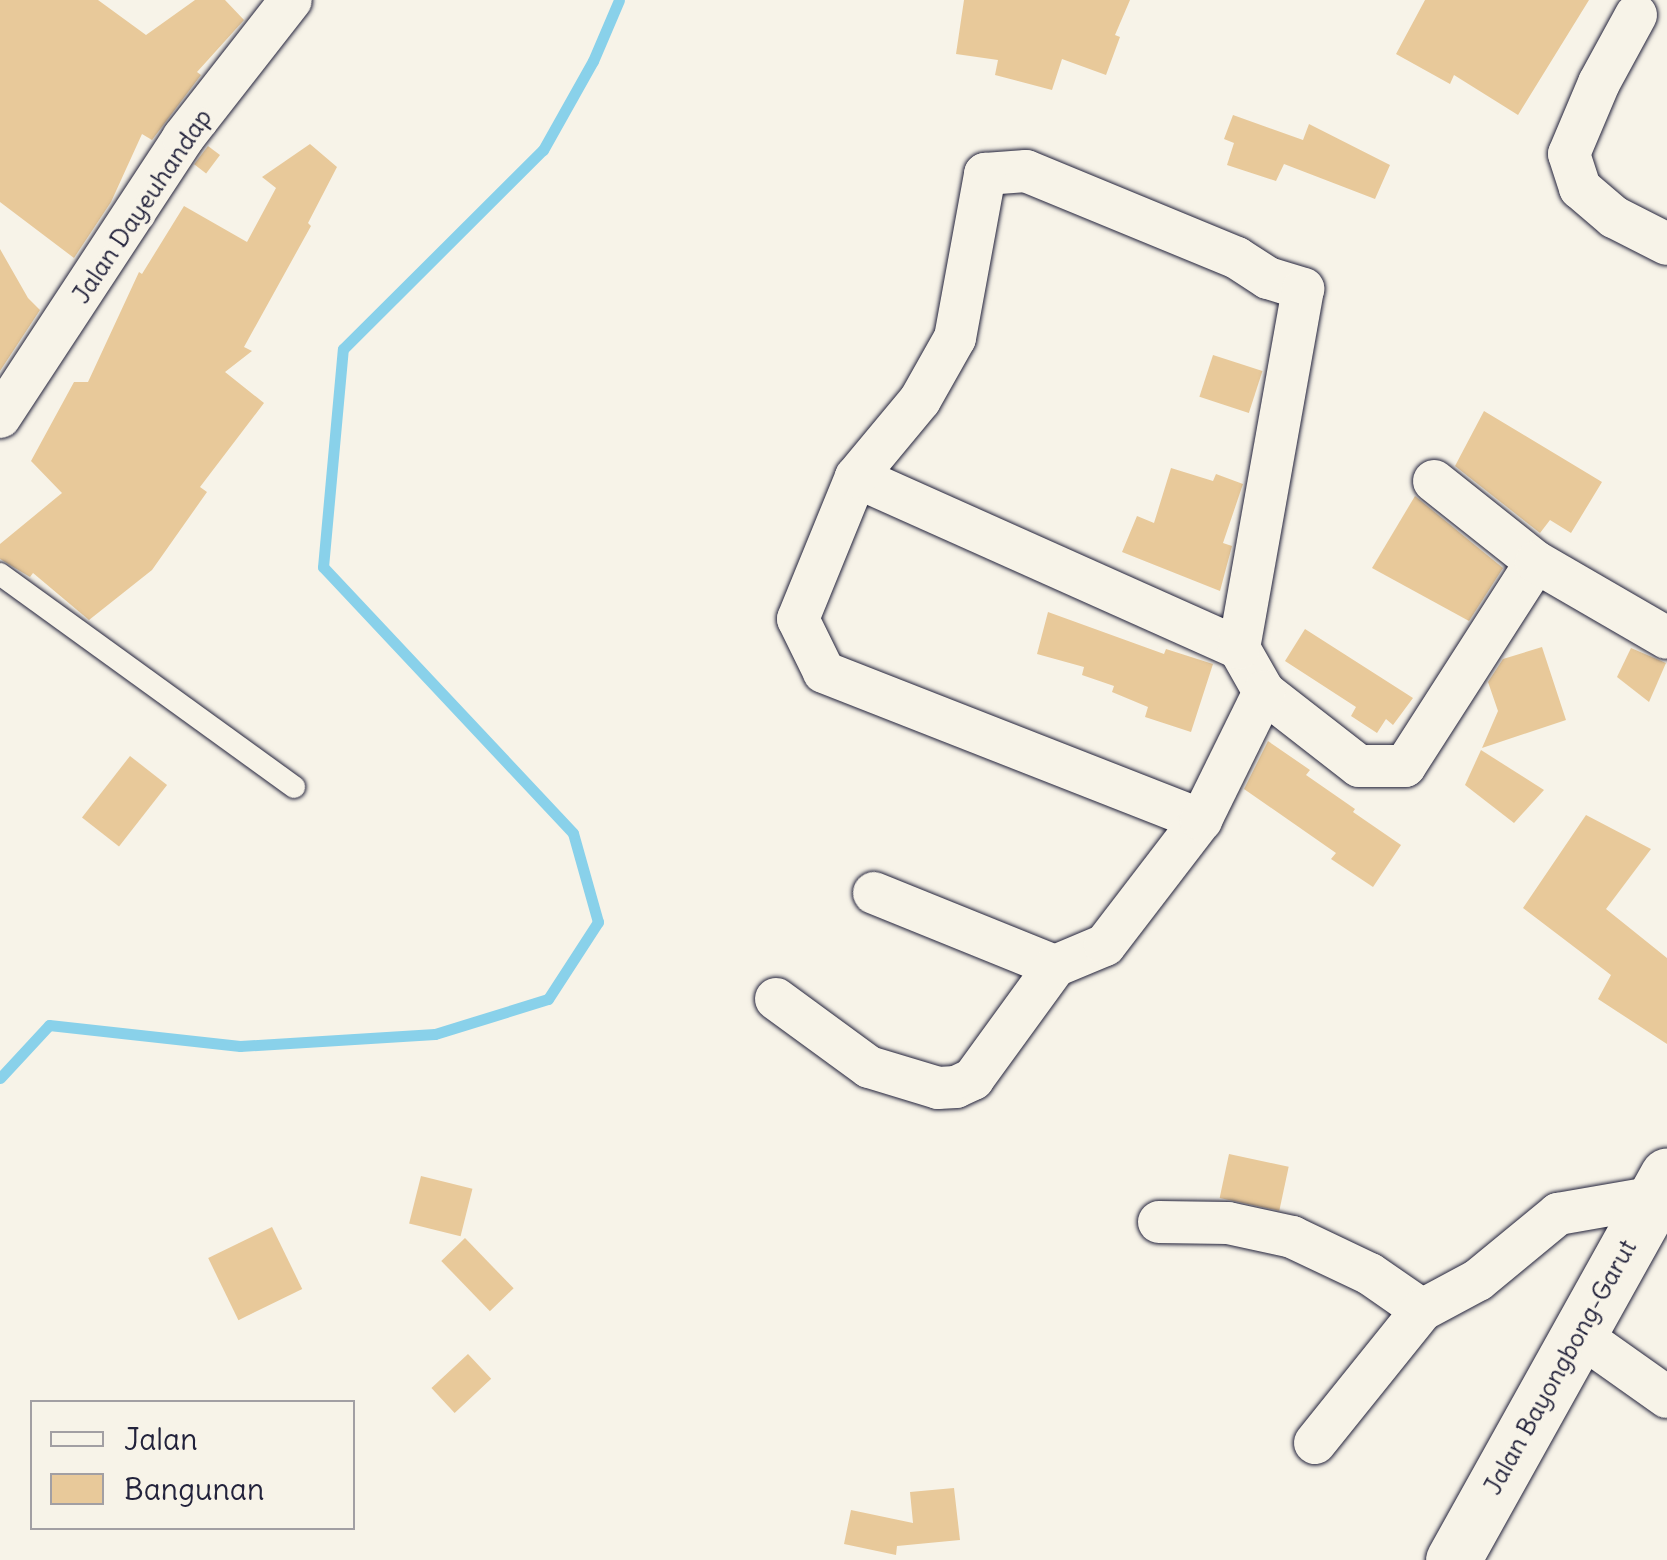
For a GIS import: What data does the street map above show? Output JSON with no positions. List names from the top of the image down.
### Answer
{
  "streets": {
    "main road": ["Jalan Bayongbong-Garut"],
    "street": ["Jalan Dayeuhandap"]
  },
  "legend": ["Jalan", "Bangunan"]
}
